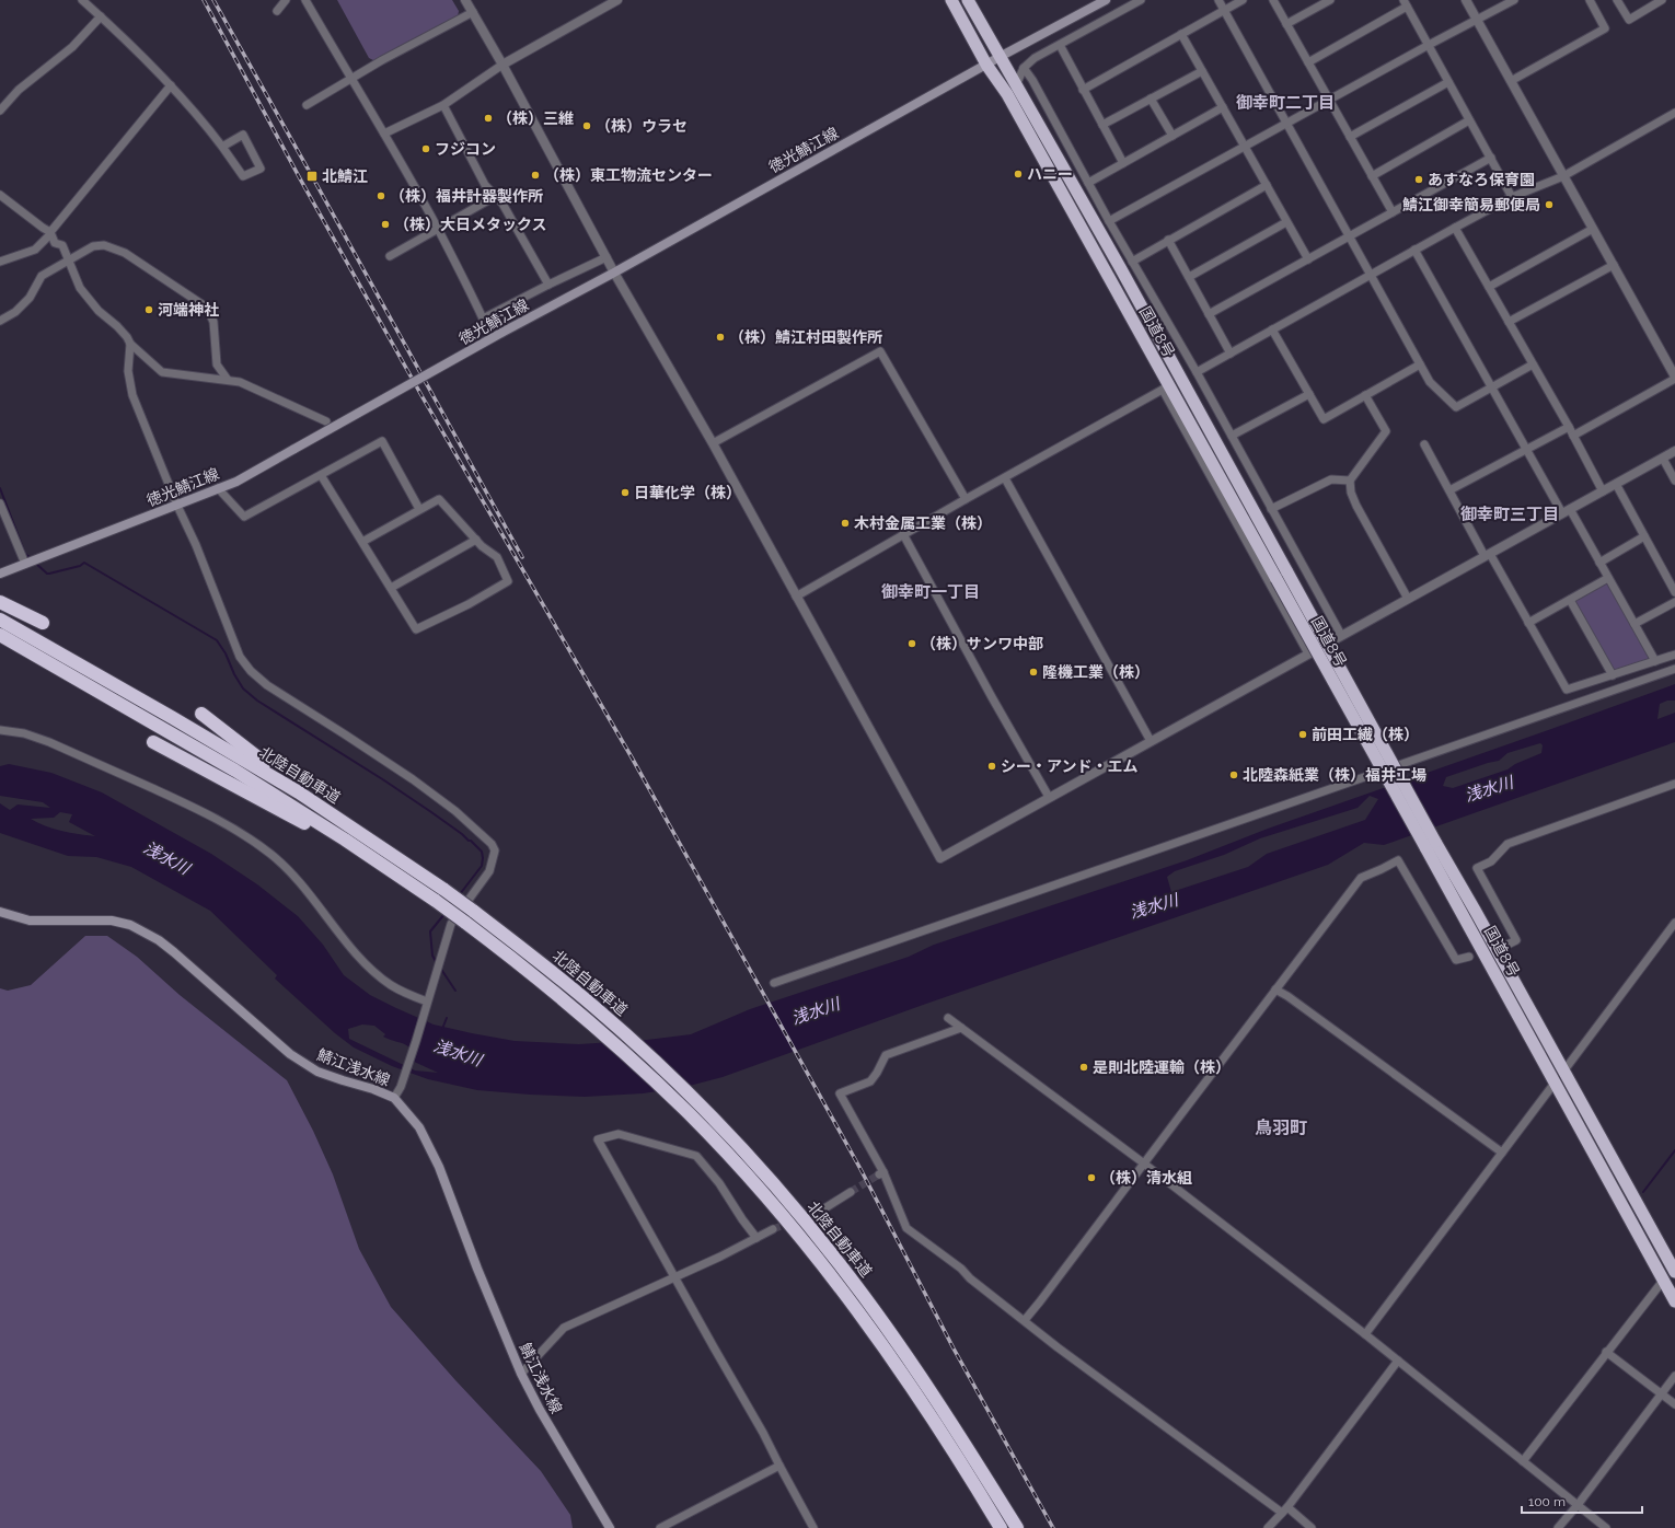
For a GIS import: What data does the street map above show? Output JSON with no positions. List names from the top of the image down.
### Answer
{
  "streets": {
    "highway": ["国道8号", "北陸自動車道"],
    "main road": ["徳光鯖江線", "鯖江浅水線"]
  },
  "crossings": [
    ["徳光鯖江線", "国道8号"]
  ],
  "districts": [
    "御幸町二丁目",
    "御幸町三丁目",
    "御幸町一丁目",
    "鳥羽町"
  ],
  "water": ["浅水川"],
  "places": {
    "other": [
      "（株）三維",
      "（株）ウラセ",
      "フジコン",
      "ハニー",
      "（株）東工物流センター",
      "あすなろ保育園",
      "（株）福井計器製作所",
      "鯖江御幸簡易郵便局",
      "（株）大日メタックス",
      "河端神社",
      "（株）鯖江村田製作所",
      "日華化学（株）",
      "木村金属工業（株）",
      "（株）サンワ中部",
      "隆機工業（株）",
      "前田工繊（株）",
      "シー・アンド・エム",
      "北陸森紙業（株）福井工場",
      "是則北陸運輸（株）",
      "（株）清水組"
    ],
    "transit": ["北鯖江"]
  },
  "scale_bar": "100 m"
}
